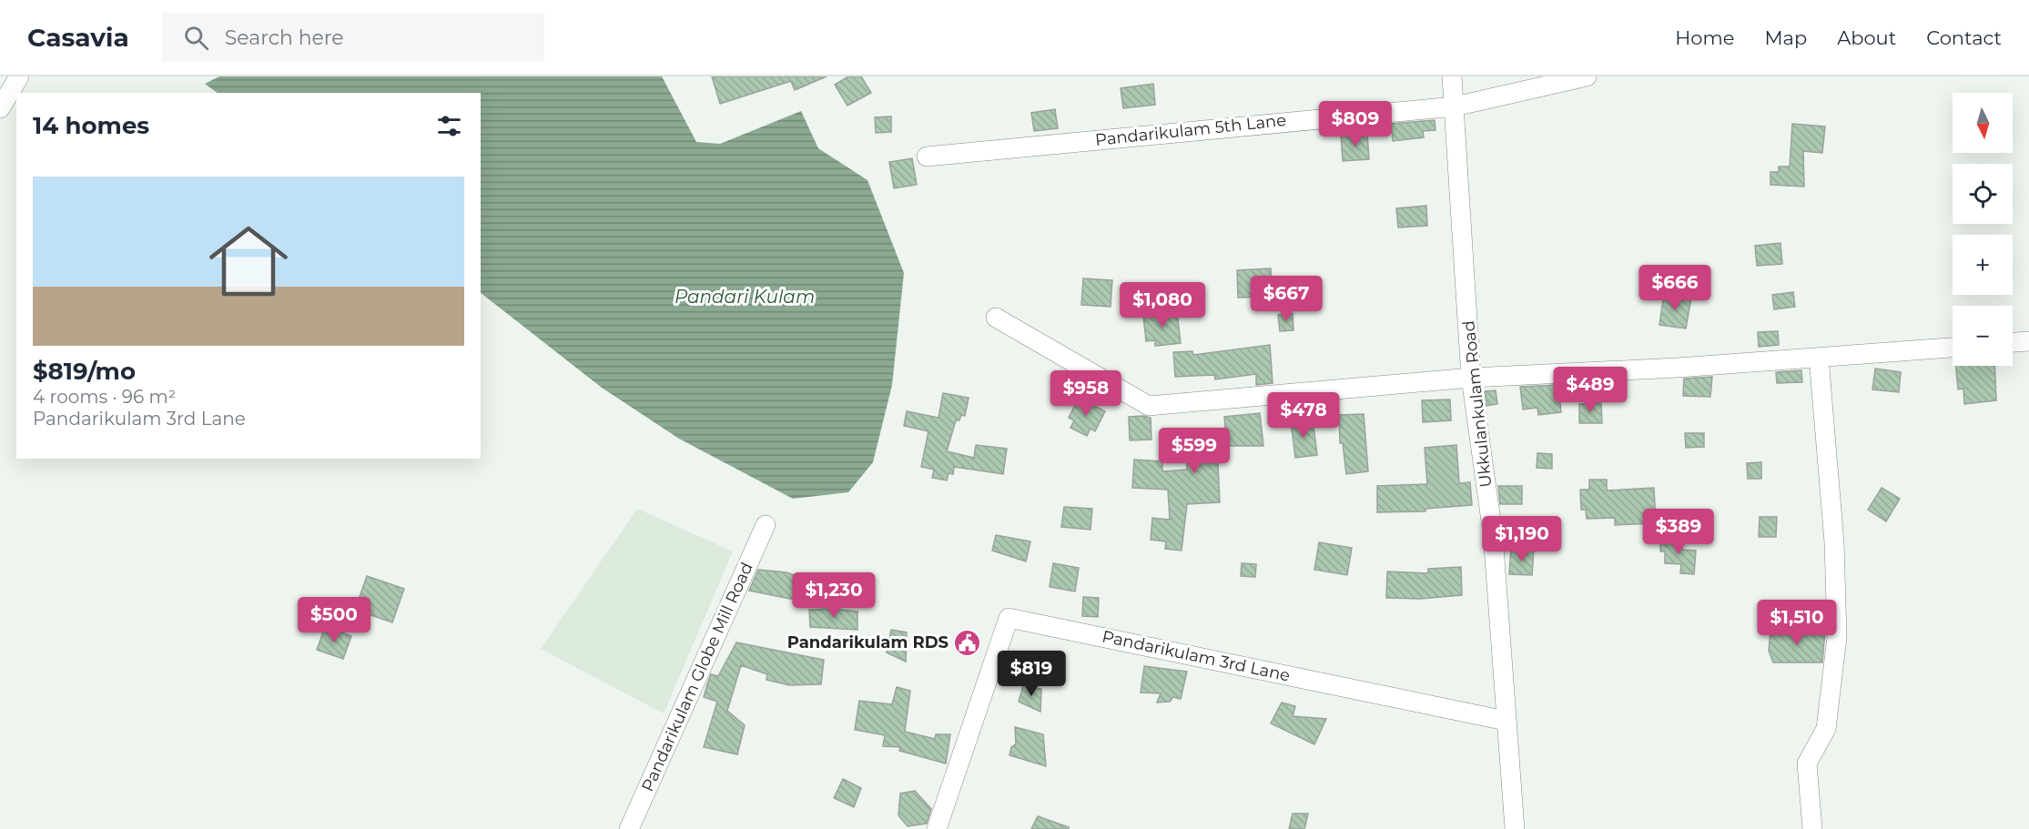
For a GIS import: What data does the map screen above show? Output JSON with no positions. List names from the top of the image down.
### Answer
{
  "streets": {
    "street": [
      "Pandarikulam 5th Lane",
      "Ukkulankulam Road",
      "Pandarikulam 3rd Lane",
      "Pandarikulam Globe Mill Road"
    ]
  },
  "crossings": [
    ["Pandarikulam 5th Lane", "Ukkulankulam Road"],
    ["Ukkulankulam Road", "Pandarikulam 3rd Lane"]
  ],
  "water": ["Pandari Kulam"],
  "places": {
    "public building": ["Pandarikulam RDS"]
  },
  "north": "bottom",
  "page": {
    "header": "Casavia",
    "search": "Search here",
    "nav": [
      "Home",
      "Map",
      "About",
      "Contact"
    ],
    "map_buttons": ["+", "−"],
    "heading": "14 homes",
    "price": [
      "$809",
      "$666",
      "$667",
      "$1,080",
      "$489",
      "$958",
      "$478",
      "$599",
      "$389",
      "$1,190",
      "$1,230",
      "$500",
      "$1,510",
      "$819"
    ],
    "list": [
      {
        "name": "$819/mo",
        "note": "4 rooms · 96 m² · Pandarikulam 3rd Lane"
      }
    ]
  }
}
